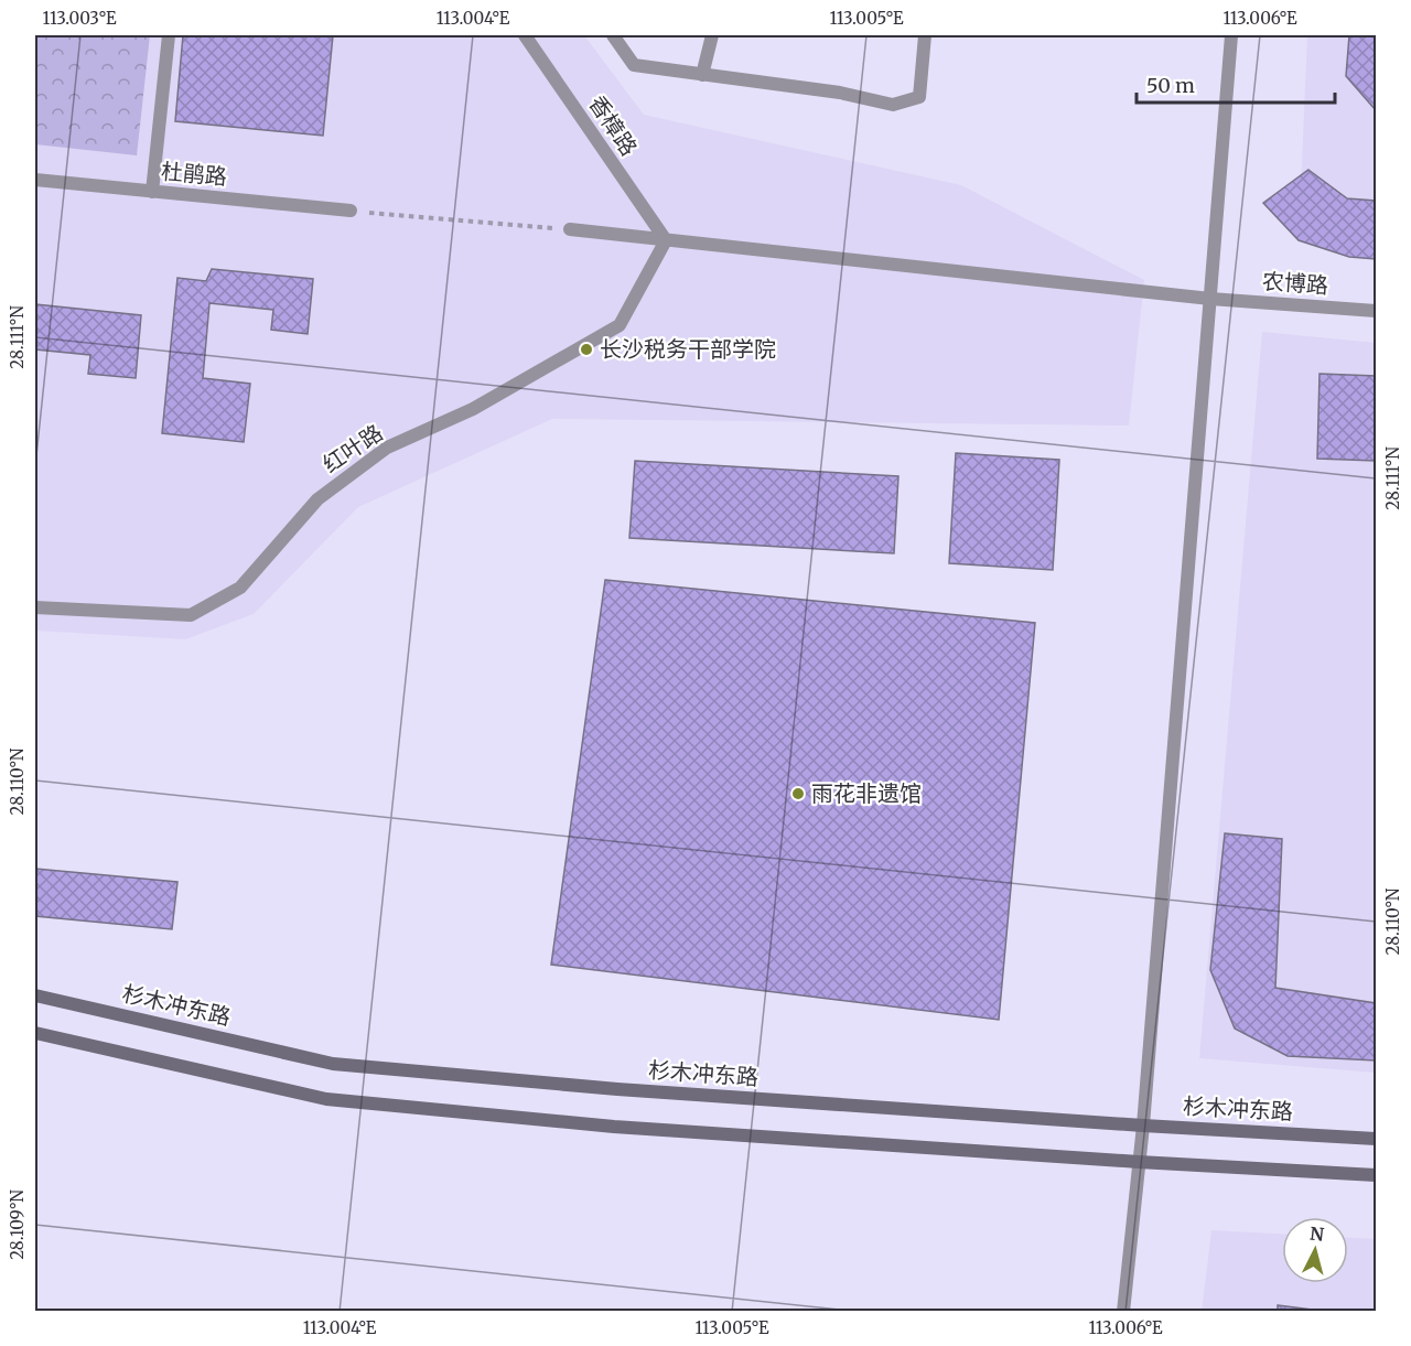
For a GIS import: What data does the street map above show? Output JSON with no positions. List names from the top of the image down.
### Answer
{
  "streets": {
    "main road": ["杉木冲东路"],
    "street": [
      "香樟路",
      "杜鹃路",
      "农博路",
      "红叶路"
    ]
  },
  "crossings": [
    ["香樟路", "农博路"],
    ["香樟路", "红叶路"],
    ["农博路", "红叶路"]
  ],
  "places": ["长沙税务干部学院", "雨花非遗馆"],
  "scale_bar": "50 m",
  "north": "top",
  "coordinates": [
    "113.003°E",
    "113.004°E",
    "113.005°E",
    "113.006°E",
    "28.111°N",
    "28.110°N",
    "28.109°N"
  ]
}
